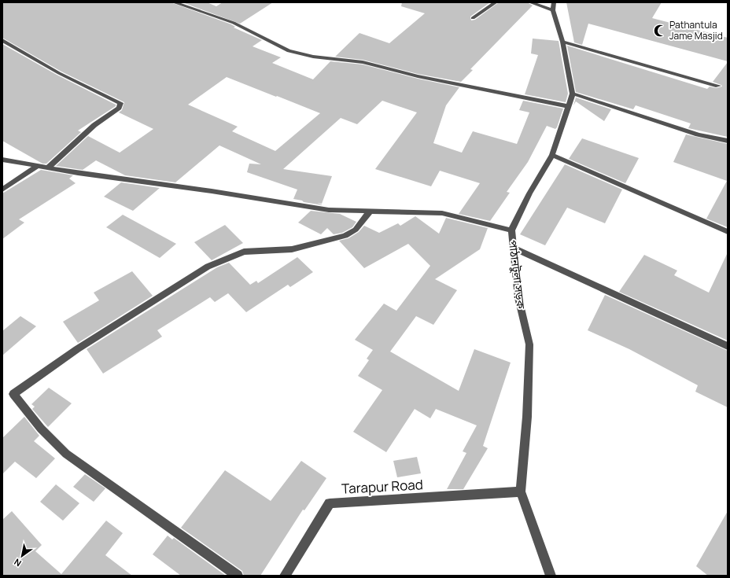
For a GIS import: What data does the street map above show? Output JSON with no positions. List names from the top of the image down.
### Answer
{
  "streets": {
    "street": ["পাঠানটুলা সড়ক", "Tarapur Road"]
  },
  "crossings": [
    ["পাঠানটুলা সড়ক", "Tarapur Road"]
  ],
  "places": {
    "mosque": ["Pathantula Jame Masjid"]
  },
  "north": "bottom left"
}
